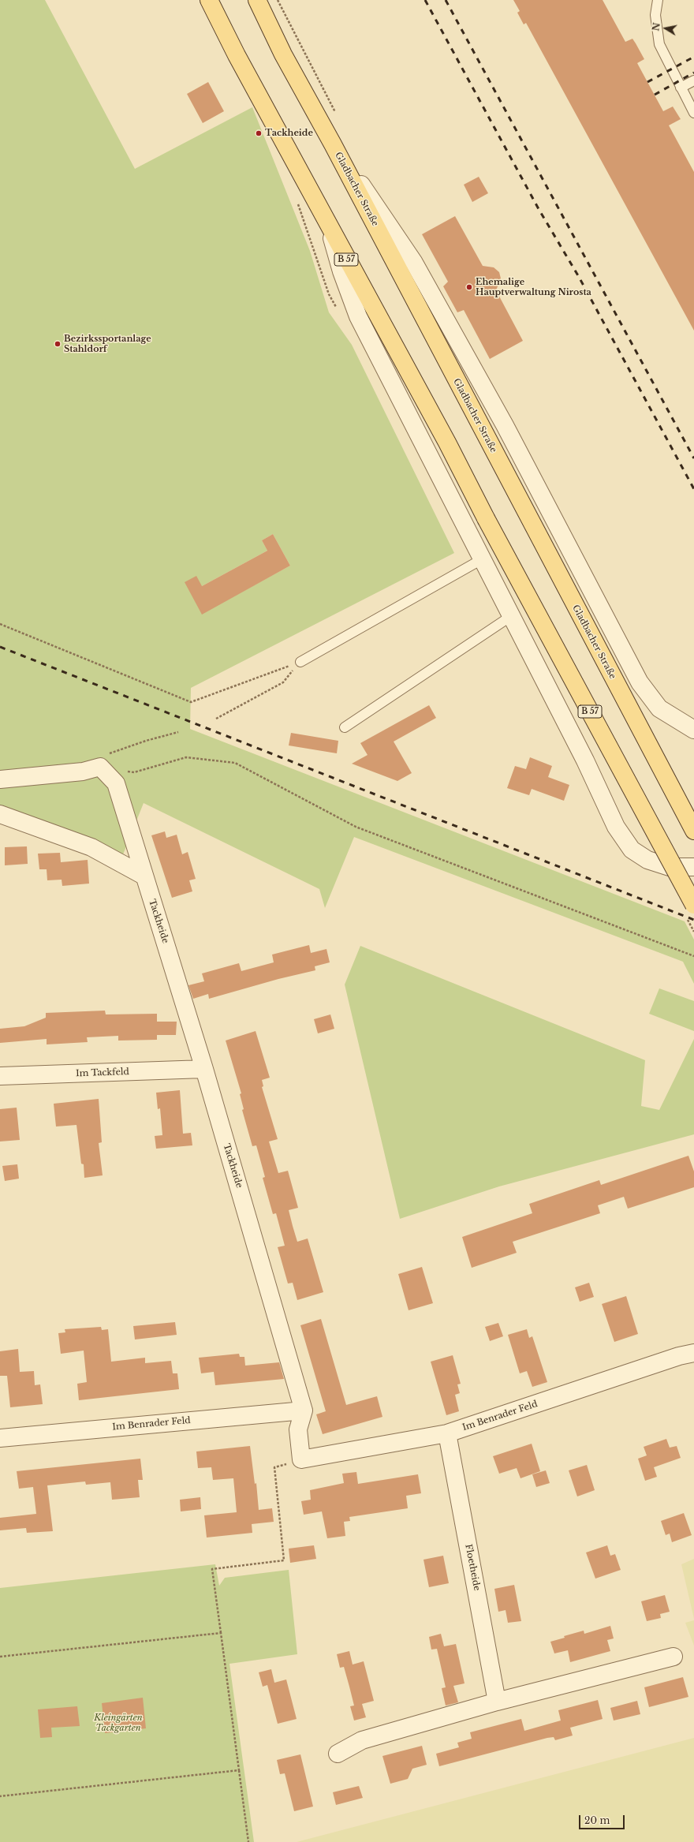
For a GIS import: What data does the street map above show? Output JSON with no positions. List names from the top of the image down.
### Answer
{
  "streets": {
    "main road": ["Gladbacher Straße", "B 57"],
    "street": [
      "Tackheide",
      "Im Tackfeld",
      "Im Benrader Feld",
      "Floetheide"
    ]
  },
  "crossings": [
    ["Tackheide", "Im Tackfeld"],
    ["Tackheide", "Im Benrader Feld"],
    ["Im Benrader Feld", "Floetheide"]
  ],
  "parks": ["Kleingärten Tackgarten"],
  "places": ["Tackheide", "Ehemalige Hauptverwaltung Nirosta", "Bezirkssportanlage Stahldorf"],
  "scale_bar": "20 m",
  "north": "left"
}
